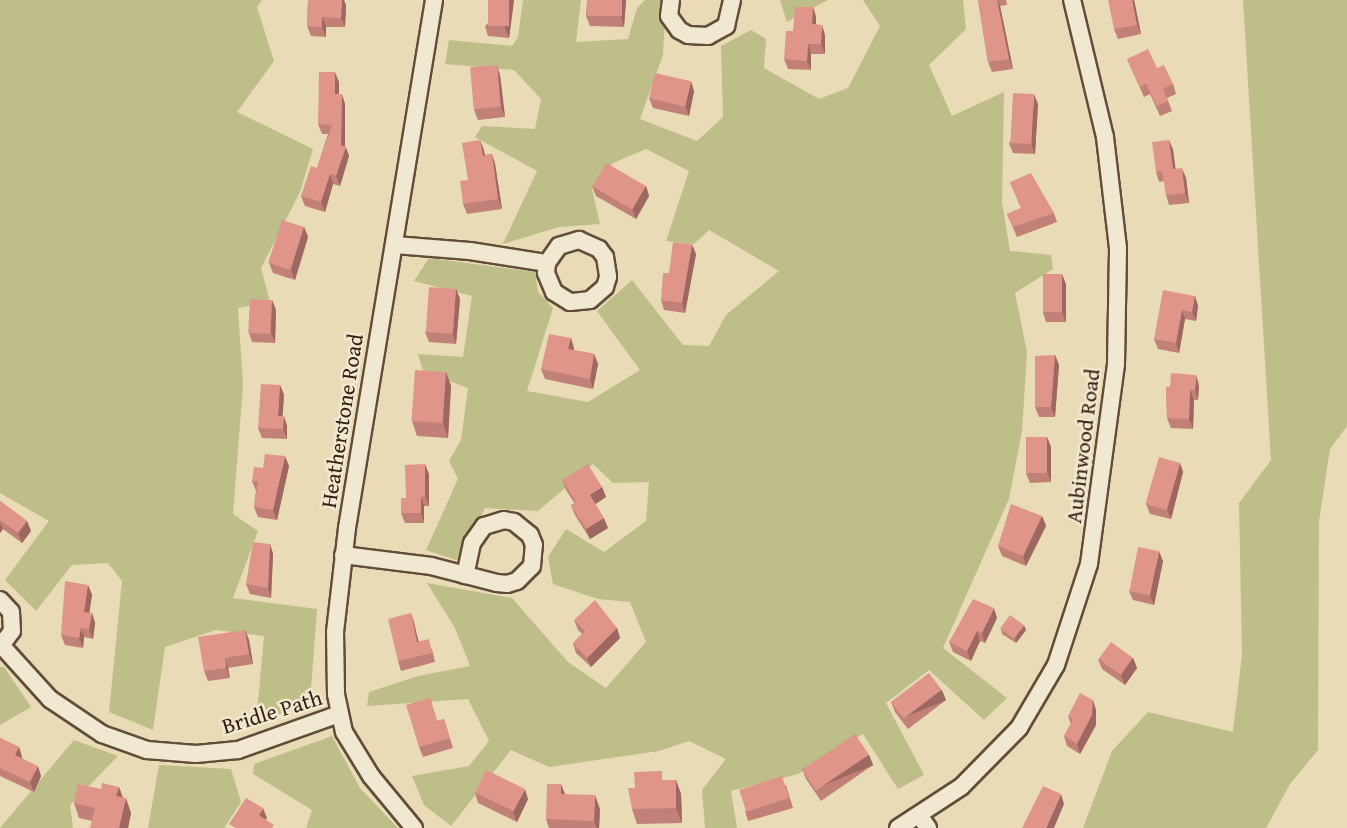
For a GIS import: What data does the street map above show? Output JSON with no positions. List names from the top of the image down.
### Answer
{
  "streets": {
    "street": ["Heatherstone Road", "Aubinwood Road", "Bridle Path"]
  },
  "crossings": [
    ["Heatherstone Road", "Bridle Path"]
  ]
}
